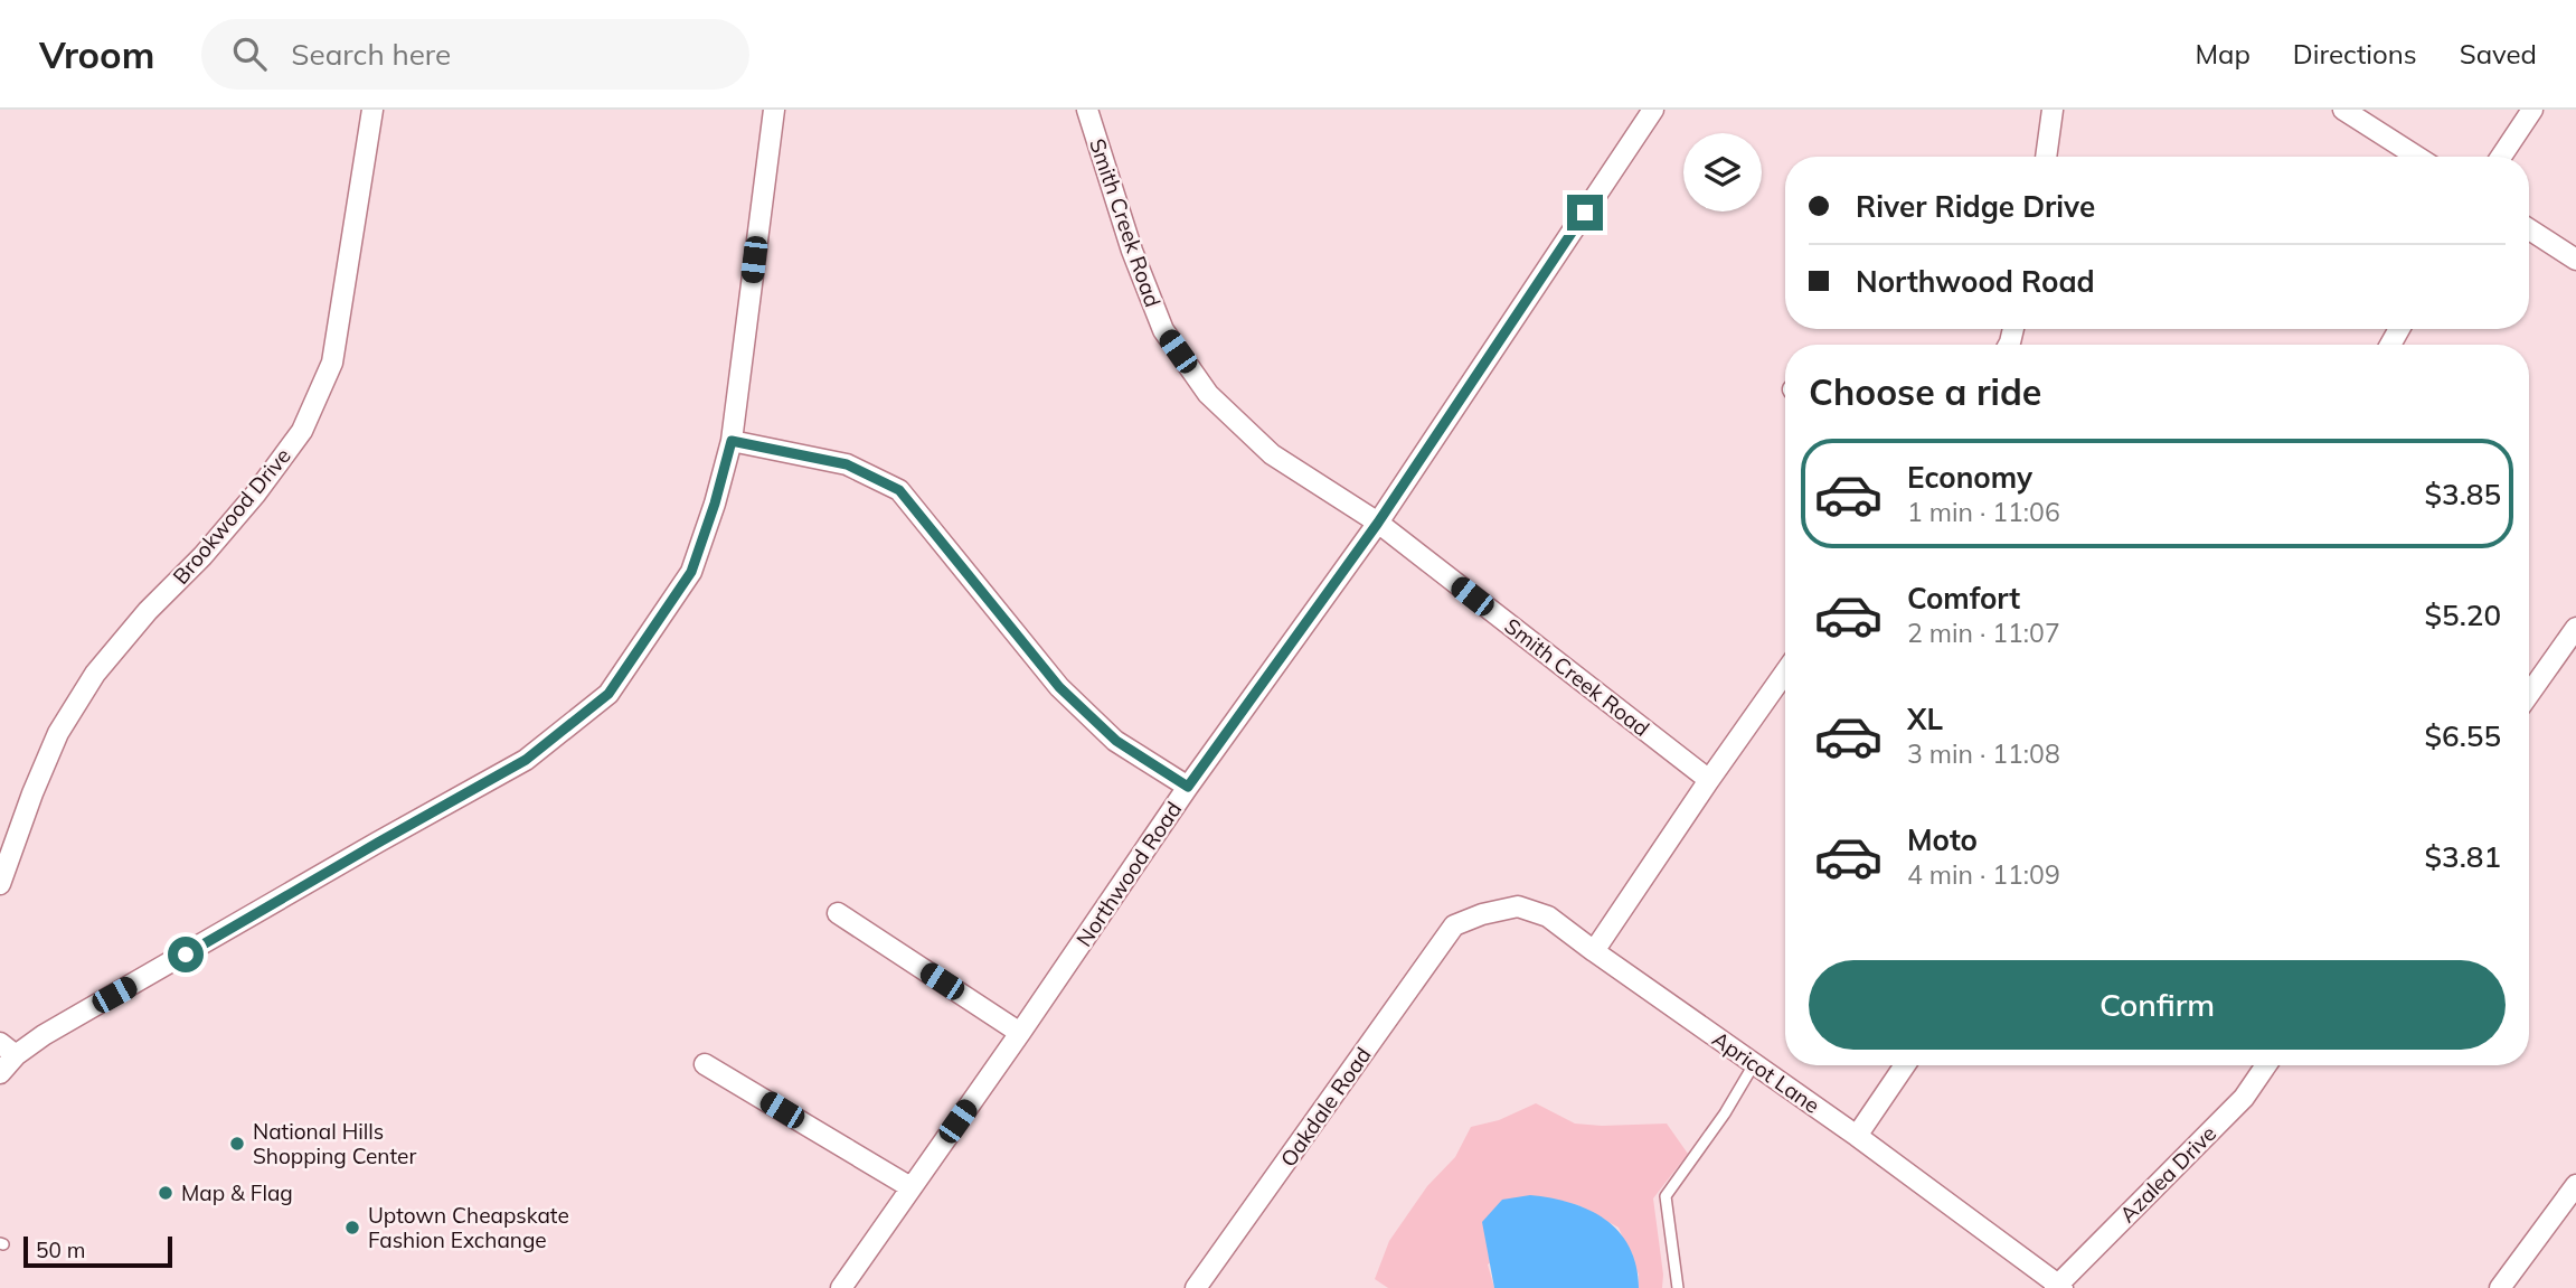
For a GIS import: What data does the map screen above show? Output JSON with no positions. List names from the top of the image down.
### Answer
{
  "streets": {
    "street": [
      "Smith Creek Road",
      "Brookwood Drive",
      "Northwood Road",
      "Apricot Lane",
      "Oakdale Road",
      "Azalea Drive"
    ]
  },
  "crossings": [
    ["Smith Creek Road", "Northwood Road"],
    ["Apricot Lane", "Oakdale Road"],
    ["Apricot Lane", "Azalea Drive"]
  ],
  "places": ["National Hills Shopping Center", "Map & Flag", "Uptown Cheapskate Fashion Exchange"],
  "scale_bar": "50 m",
  "page": {
    "header": "Vroom",
    "search": "Search here",
    "nav": ["Map", "Directions", "Saved"],
    "banner": ["River Ridge Drive", "Northwood Road"],
    "heading": "Choose a ride",
    "list": [
      {
        "name": "Economy",
        "note": "1 min · 11:06",
        "value": "$3.85"
      },
      {
        "name": "Comfort",
        "note": "2 min · 11:07",
        "value": "$5.20"
      },
      {
        "name": "XL",
        "note": "3 min · 11:08",
        "value": "$6.55"
      },
      {
        "name": "Moto",
        "note": "4 min · 11:09",
        "value": "$3.81"
      }
    ],
    "buttons": "Confirm",
    "scale": "50 m"
  }
}
